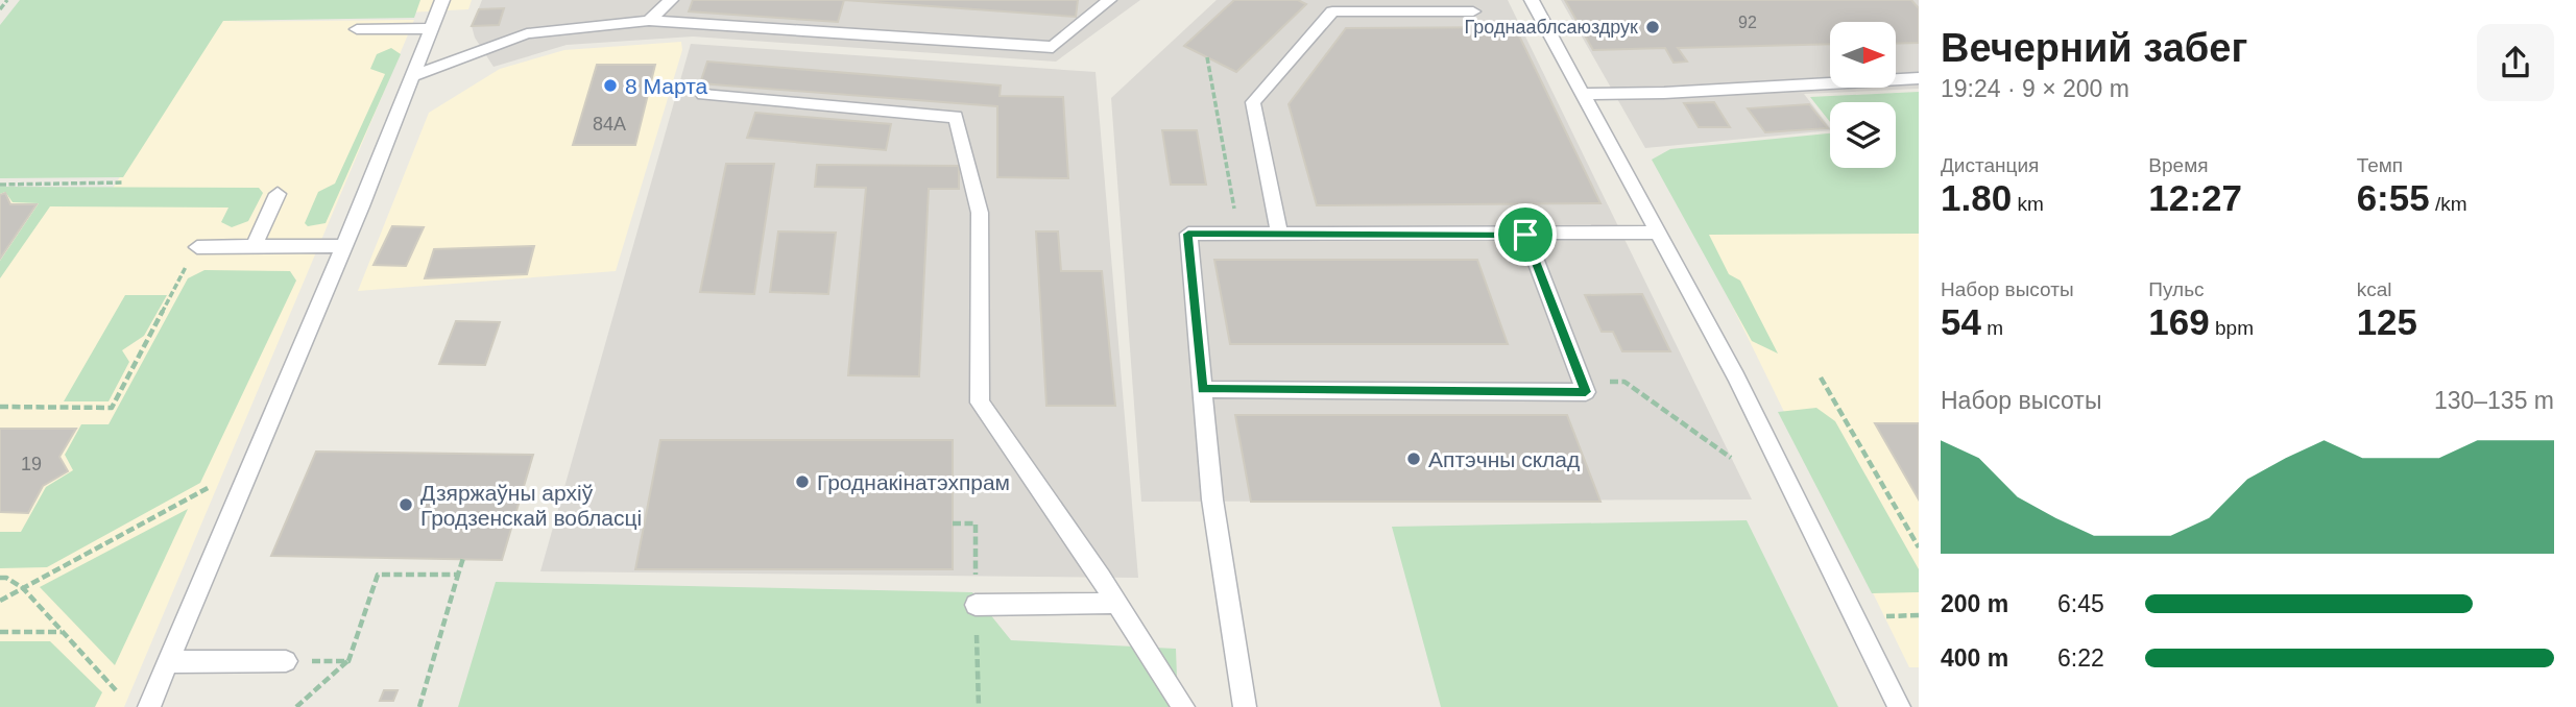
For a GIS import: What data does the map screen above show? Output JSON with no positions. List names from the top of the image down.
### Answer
{
  "places": [
    "Гроднааблсаюздрук",
    "8 Марта",
    "Аптэчны склад",
    "Гроднакінатэхпрам",
    "Дзяржаўны архіў Гродзенскай вобласці"
  ],
  "house_numbers": ["92", "84А", "19"],
  "north": "right",
  "page": {
    "heading": ["Вечерний забег", "19:24 · 9 × 200 m"],
    "stats": [
      ["Дистанция", "1.80 km"],
      ["Время", "12:27"],
      ["Темп", "6:55 /km"],
      ["Набор высоты", "54 m"],
      ["Пульс", "169 bpm"],
      ["kcal", "125"]
    ],
    "chart": ["Набор высоты", "130–135 m"],
    "list": [
      {
        "name": "200 m",
        "note": "6:45"
      },
      {
        "name": "400 m",
        "note": "6:22"
      }
    ]
  }
}
